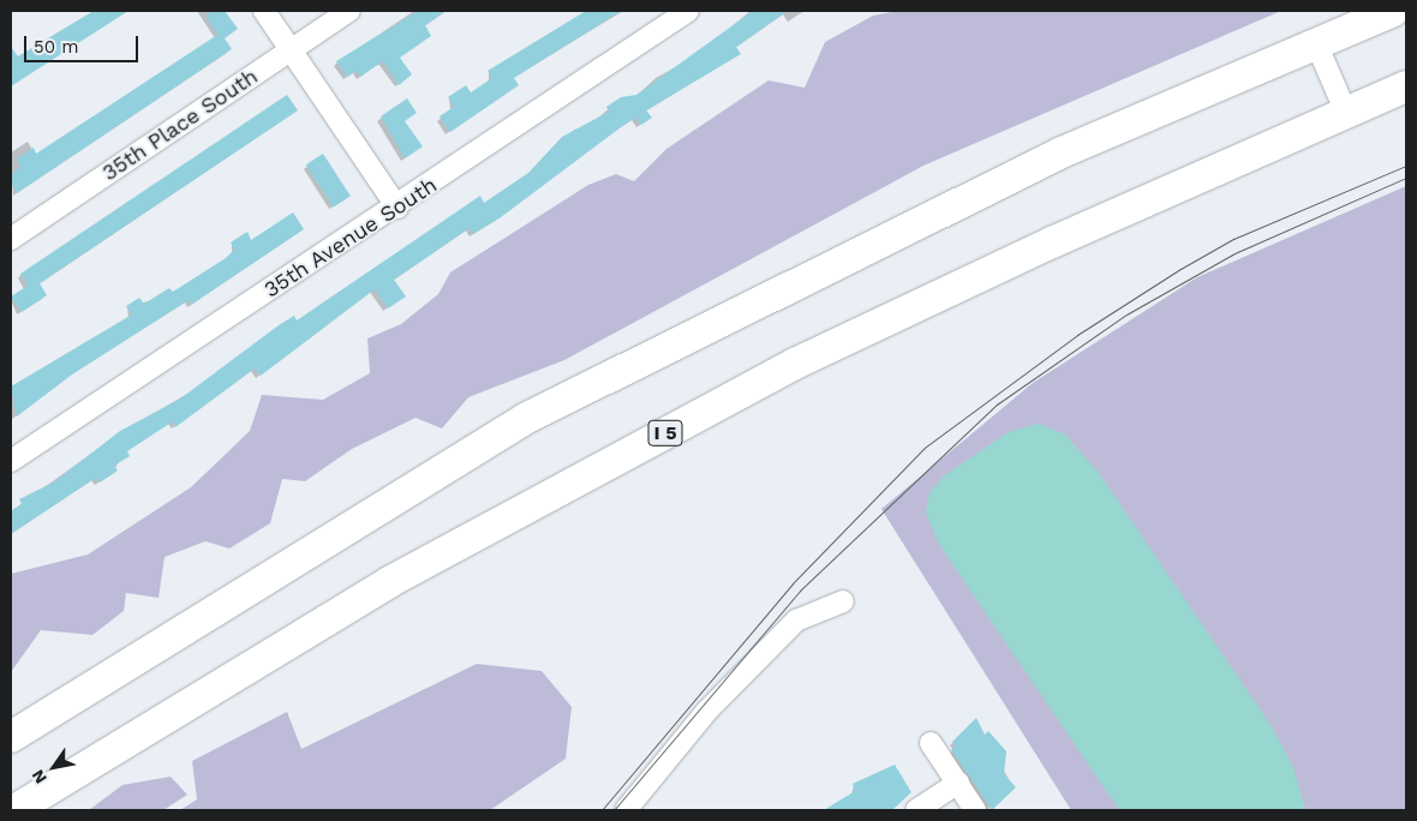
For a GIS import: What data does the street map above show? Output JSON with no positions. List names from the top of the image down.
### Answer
{
  "streets": {
    "highway": ["I 5"],
    "street": ["35th Place South", "35th Avenue South"]
  },
  "scale_bar": "50 m",
  "north": "bottom left"
}
